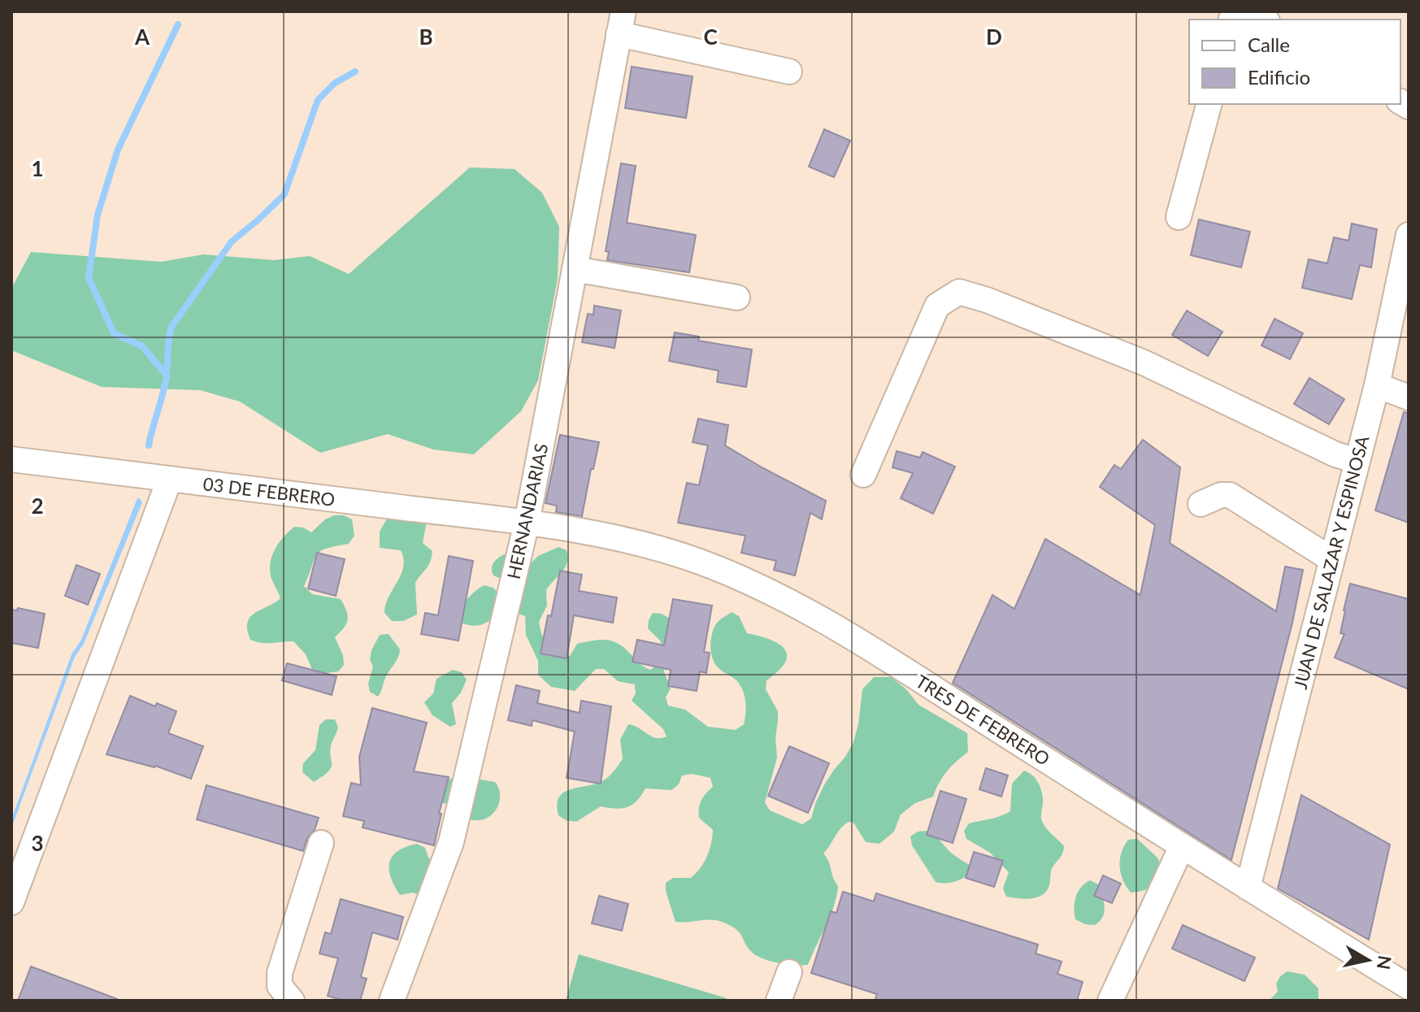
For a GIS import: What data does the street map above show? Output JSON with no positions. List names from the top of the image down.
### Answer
{
  "streets": {
    "street": [
      "03 DE FEBRERO",
      "HERNANDARIAS",
      "JUAN DE SALAZAR Y ESPINOSA",
      "TRES DE FEBRERO"
    ]
  },
  "crossings": [
    ["03 DE FEBRERO", "HERNANDARIAS"],
    ["03 DE FEBRERO", "TRES DE FEBRERO"],
    ["HERNANDARIAS", "TRES DE FEBRERO"],
    ["JUAN DE SALAZAR Y ESPINOSA", "TRES DE FEBRERO"]
  ],
  "legend": ["Calle", "Edificio"],
  "north": "right",
  "grid": {
    "columns": [
      "A",
      "B",
      "C",
      "D"
    ],
    "rows": ["1", "2", "3"]
  }
}
